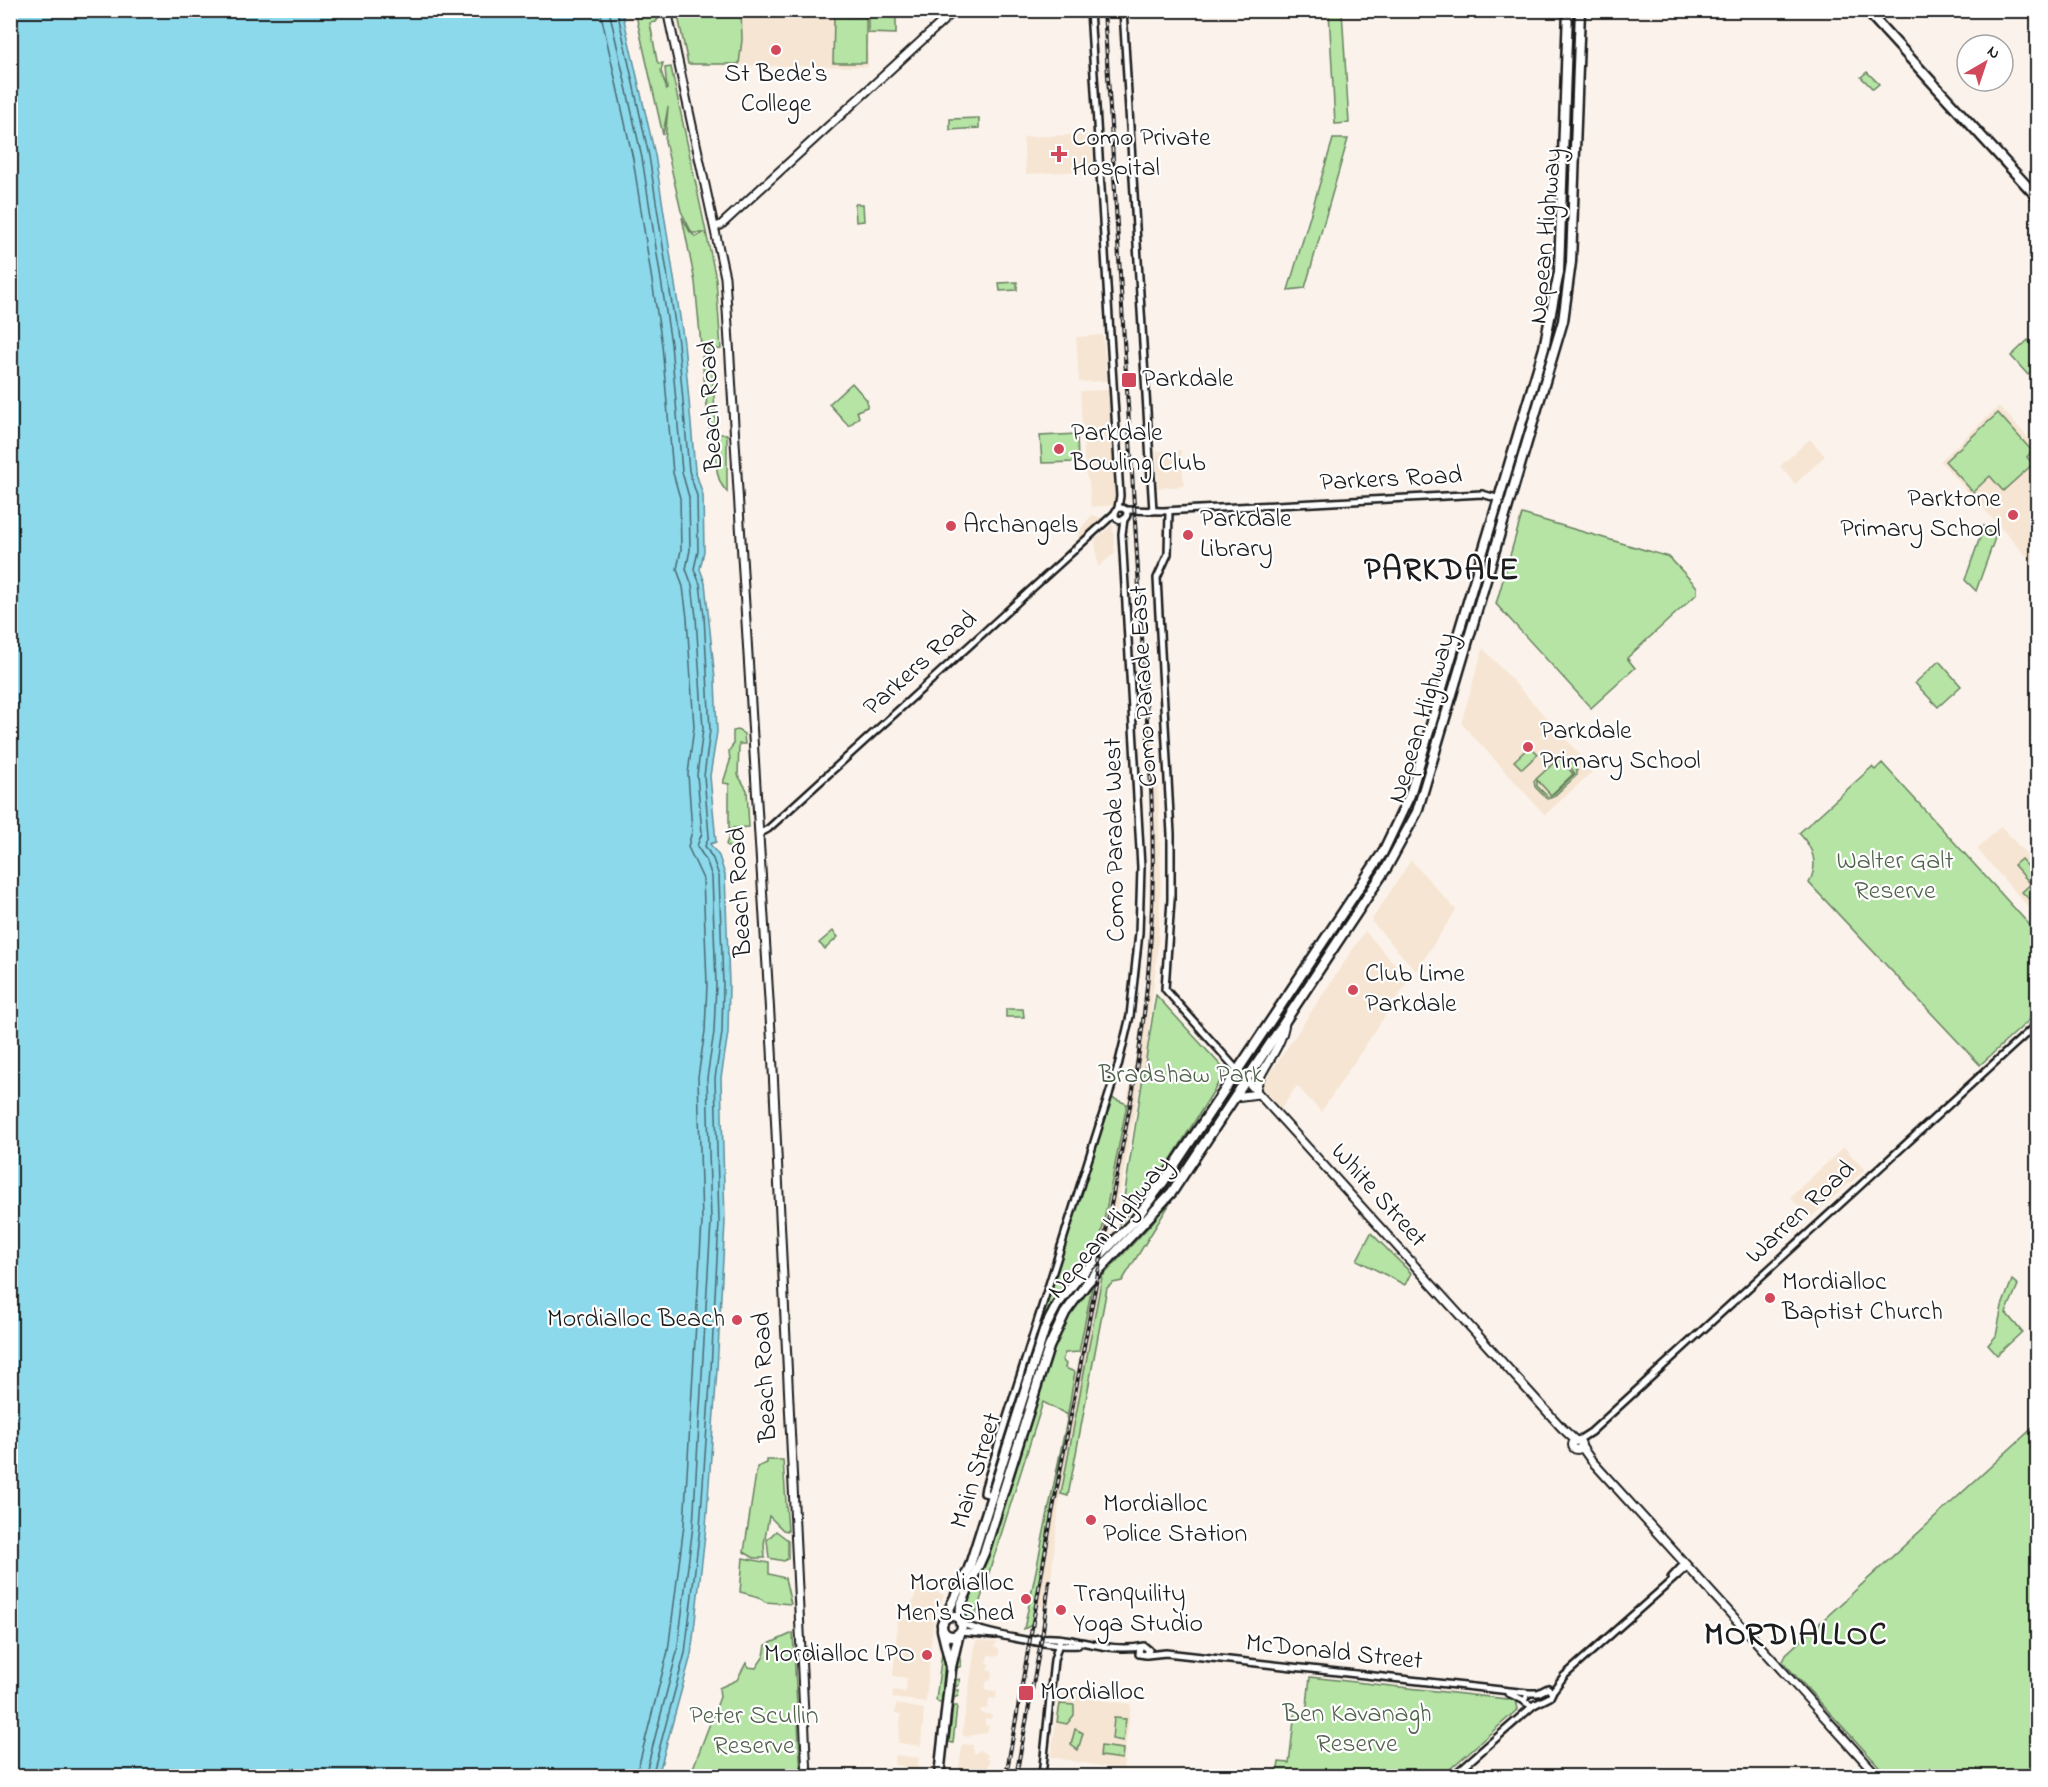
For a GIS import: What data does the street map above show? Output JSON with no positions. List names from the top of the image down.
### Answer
{
  "streets": {
    "highway": ["Nepean Highway", "Main Street"],
    "main road": ["Beach Road", "White Street"],
    "street": [
      "Parkers Road",
      "Como Parade East",
      "Como Parade West",
      "Warren Road",
      "McDonald Street"
    ]
  },
  "crossings": [
    ["Nepean Highway", "Parkers Road"],
    ["Nepean Highway", "White Street"],
    ["Nepean Highway", "Main Street"],
    ["Beach Road", "Parkers Road"],
    ["Parkers Road", "Como Parade East"],
    ["Parkers Road", "Como Parade West"],
    ["Como Parade East", "White Street"],
    ["Como Parade West", "Main Street"],
    ["White Street", "Warren Road"]
  ],
  "districts": ["PARKDALE", "MORDIALLOC"],
  "parks": [
    "Walter Galt Reserve",
    "Bradshaw Park",
    "Ben Kavanagh Reserve",
    "Peter Scullin Reserve"
  ],
  "places": {
    "other": [
      "St Bede's College",
      "Parkdale Bowling Club",
      "Parktone Primary School",
      "Archangels",
      "Parkdale Library",
      "Parkdale Primary School",
      "Club Lime Parkdale",
      "Mordialloc Baptist Church",
      "Mordialloc Beach",
      "Mordialloc Police Station",
      "Mordialloc Men's Shed",
      "Tranquility Yoga Studio",
      "Mordialloc LPO"
    ],
    "health": ["Como Private Hospital"],
    "transit": ["Parkdale", "Mordialloc"]
  },
  "north": "top right"
}
